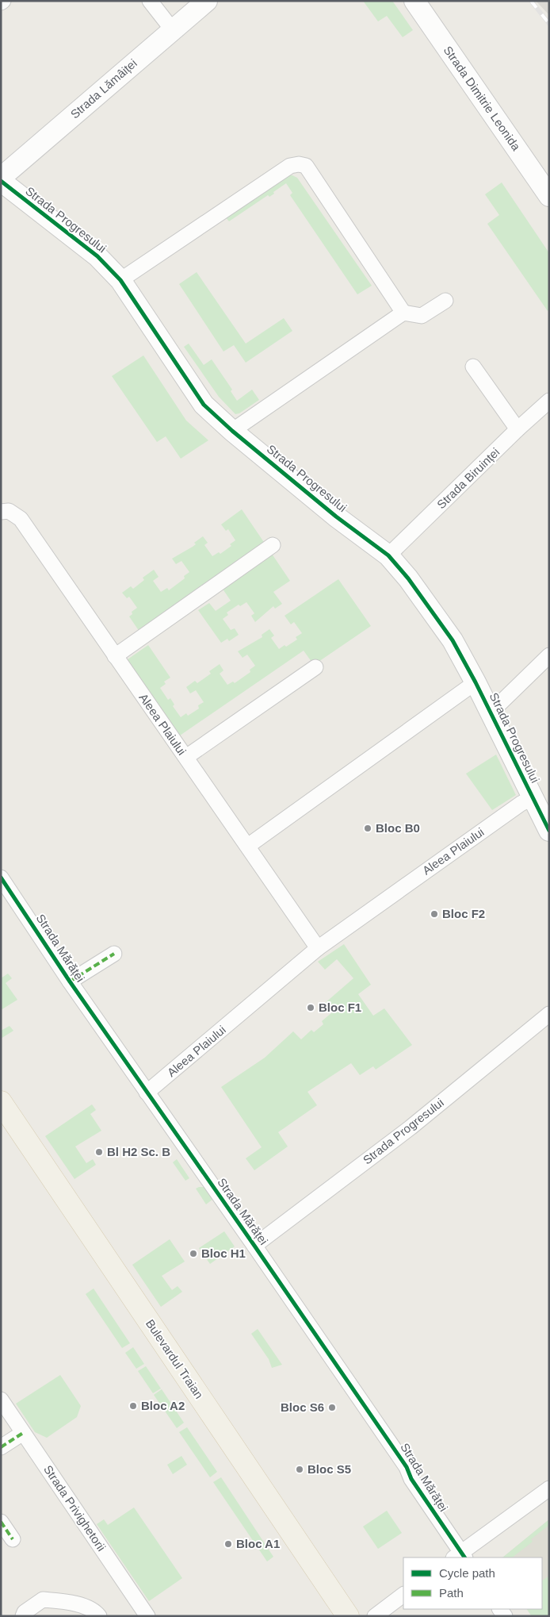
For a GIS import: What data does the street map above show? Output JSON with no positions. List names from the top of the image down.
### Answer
{
  "streets": {
    "main road": ["Bulevardul Traian"],
    "street": [
      "Strada Lămâiței",
      "Strada Dimitrie Leonida",
      "Strada Progresului",
      "Strada Biruinței",
      "Aleea Plaiului",
      "Strada Mărăței",
      "Strada Privighetorii"
    ]
  },
  "crossings": [
    ["Strada Progresului", "Strada Biruinței"],
    ["Strada Progresului", "Aleea Plaiului"],
    ["Strada Progresului", "Strada Mărăței"],
    ["Aleea Plaiului", "Strada Mărăței"]
  ],
  "places": [
    "Bloc B0",
    "Bloc F2",
    "Bloc F1",
    "Bl H2 Sc. B",
    "Bloc H1",
    "Bloc A2",
    "Bloc S6",
    "Bloc S5",
    "Bloc A1"
  ],
  "legend": ["Cycle path", "Path"]
}
